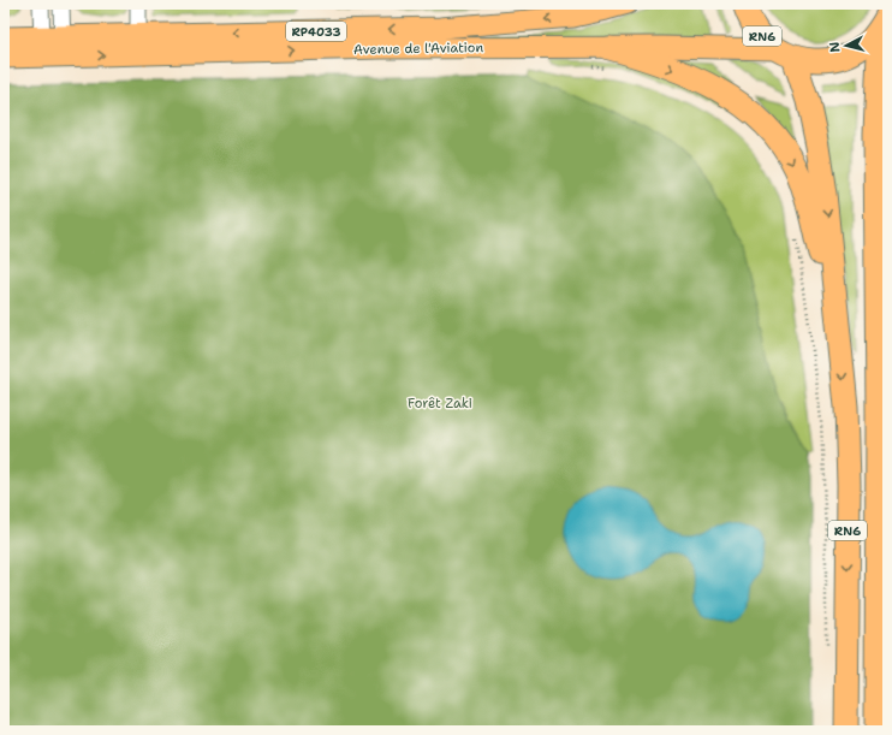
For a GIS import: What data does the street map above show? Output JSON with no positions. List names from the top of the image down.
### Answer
{
  "streets": {
    "highway": ["RN6"],
    "main road": ["RP4033", "Avenue de l'Aviation"]
  },
  "crossings": [
    ["RN6", "Avenue de l'Aviation"]
  ],
  "parks": ["Forêt Zaki"],
  "north": "left"
}
